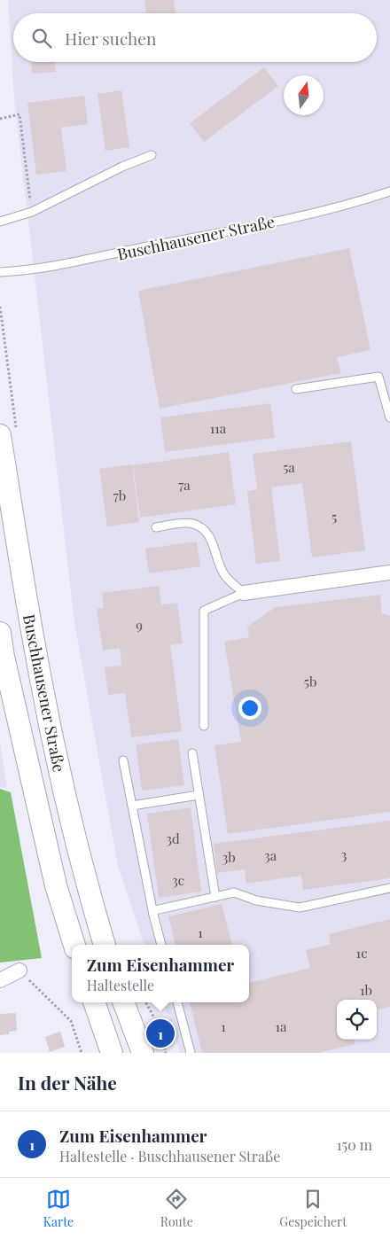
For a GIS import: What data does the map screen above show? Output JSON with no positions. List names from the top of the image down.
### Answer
{
  "streets": {
    "main road": ["Buschhausener Straße"]
  },
  "house_numbers": [
    "11a",
    "5a",
    "7a",
    "7b",
    "5",
    "9",
    "5b",
    "3d",
    "3",
    "3a",
    "3b",
    "3c",
    "1",
    "1c",
    "1b",
    "1",
    "1a"
  ],
  "north": "top",
  "page": {
    "search": "Hier suchen",
    "popup": ["Zum Eisenhammer", "Haltestelle"],
    "pins": "1",
    "heading": "In der Nähe",
    "list": [
      {
        "mark": "1",
        "name": "Zum Eisenhammer",
        "note": "Haltestelle · Buschhausener Straße",
        "value": "150 m"
      }
    ],
    "nav": ["Karte", "Route", "Gespeichert"]
  }
}
